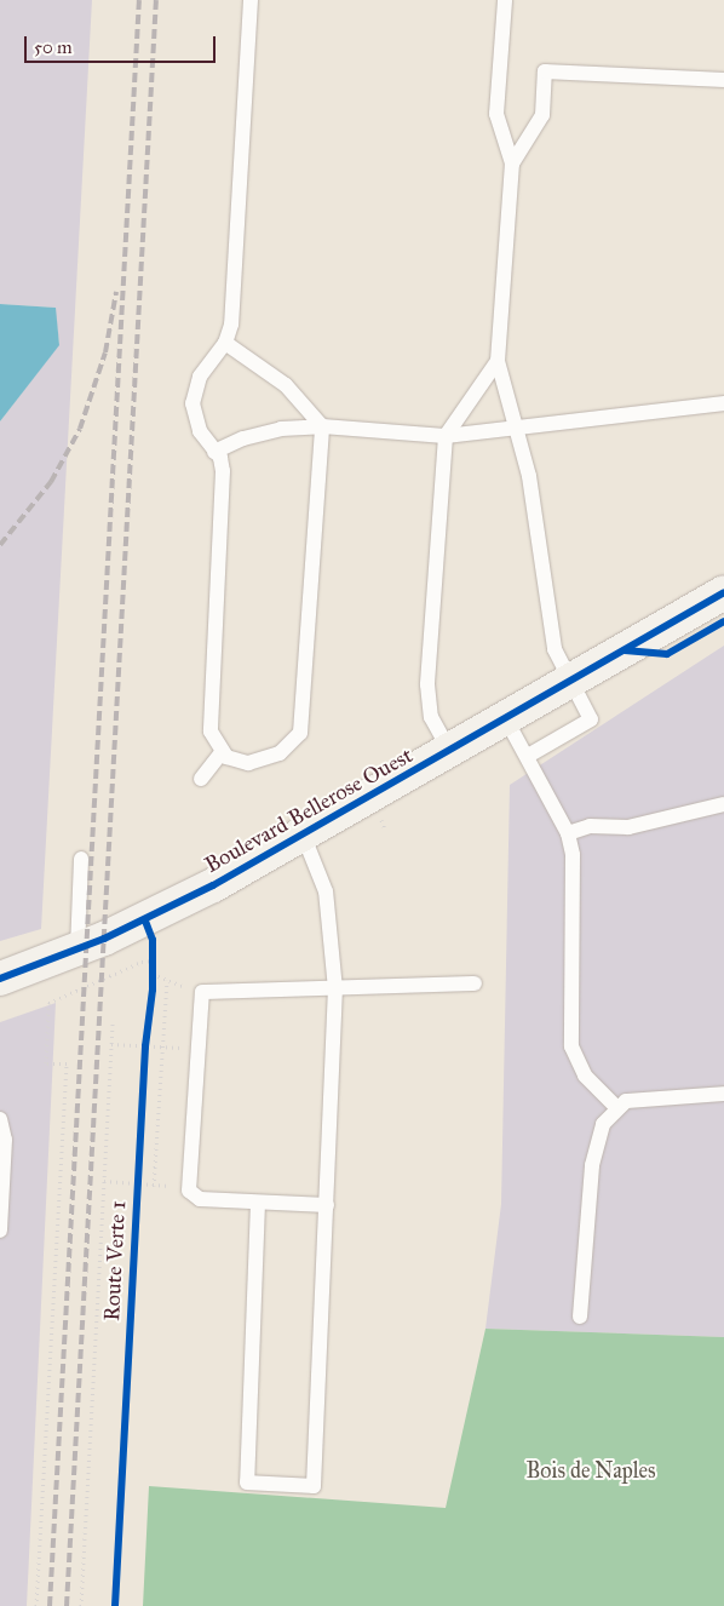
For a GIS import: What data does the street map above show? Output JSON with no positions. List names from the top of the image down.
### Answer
{
  "streets": {
    "street": ["Boulevard Bellerose Ouest"],
    "cycle path": ["Route Verte 1"]
  },
  "parks": ["Bois de Naples"],
  "scale_bar": "50 m"
}
